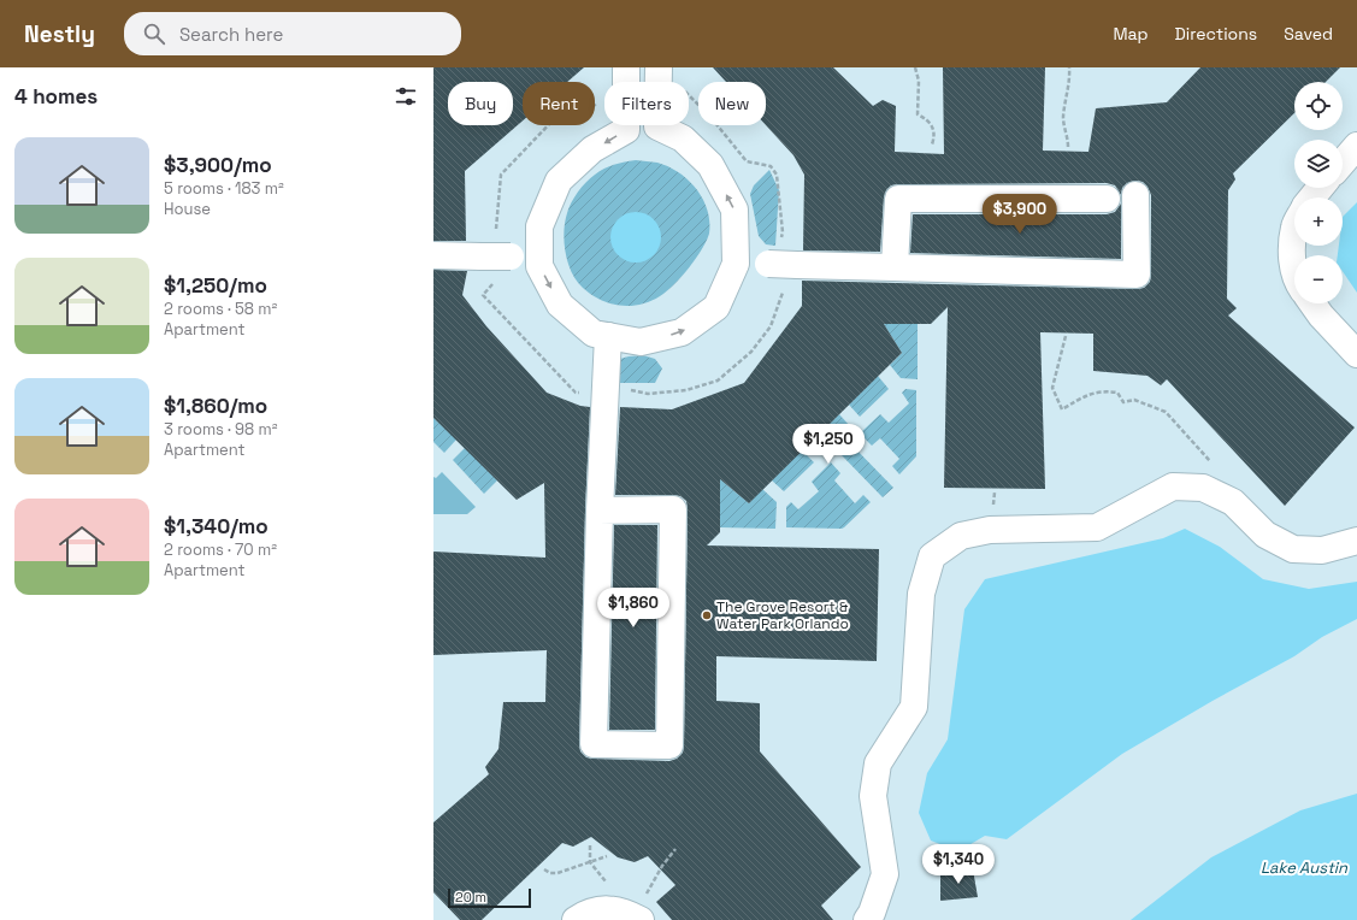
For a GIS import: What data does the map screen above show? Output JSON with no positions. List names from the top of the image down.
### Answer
{
  "water": ["Lake Austin"],
  "places": ["The Grove Resort & Water Park Orlando"],
  "scale_bar": "20 m",
  "page": {
    "header": "Nestly",
    "search": "Search here",
    "nav": ["Map", "Directions", "Saved"],
    "heading": "4 homes",
    "map_buttons": ["+", "−"],
    "chip": [
      "Buy",
      "Rent",
      "Filters",
      "New"
    ],
    "list": [
      {
        "name": "$3,900/mo",
        "note": "5 rooms · 183 m² · House"
      },
      {
        "name": "$1,250/mo",
        "note": "2 rooms · 58 m² · Apartment"
      },
      {
        "name": "$1,860/mo",
        "note": "3 rooms · 98 m² · Apartment"
      },
      {
        "name": "$1,340/mo",
        "note": "2 rooms · 70 m² · Apartment"
      }
    ],
    "price": [
      "$3,900",
      "$1,250",
      "$1,860",
      "$1,340"
    ],
    "scale": "20 m"
  }
}
